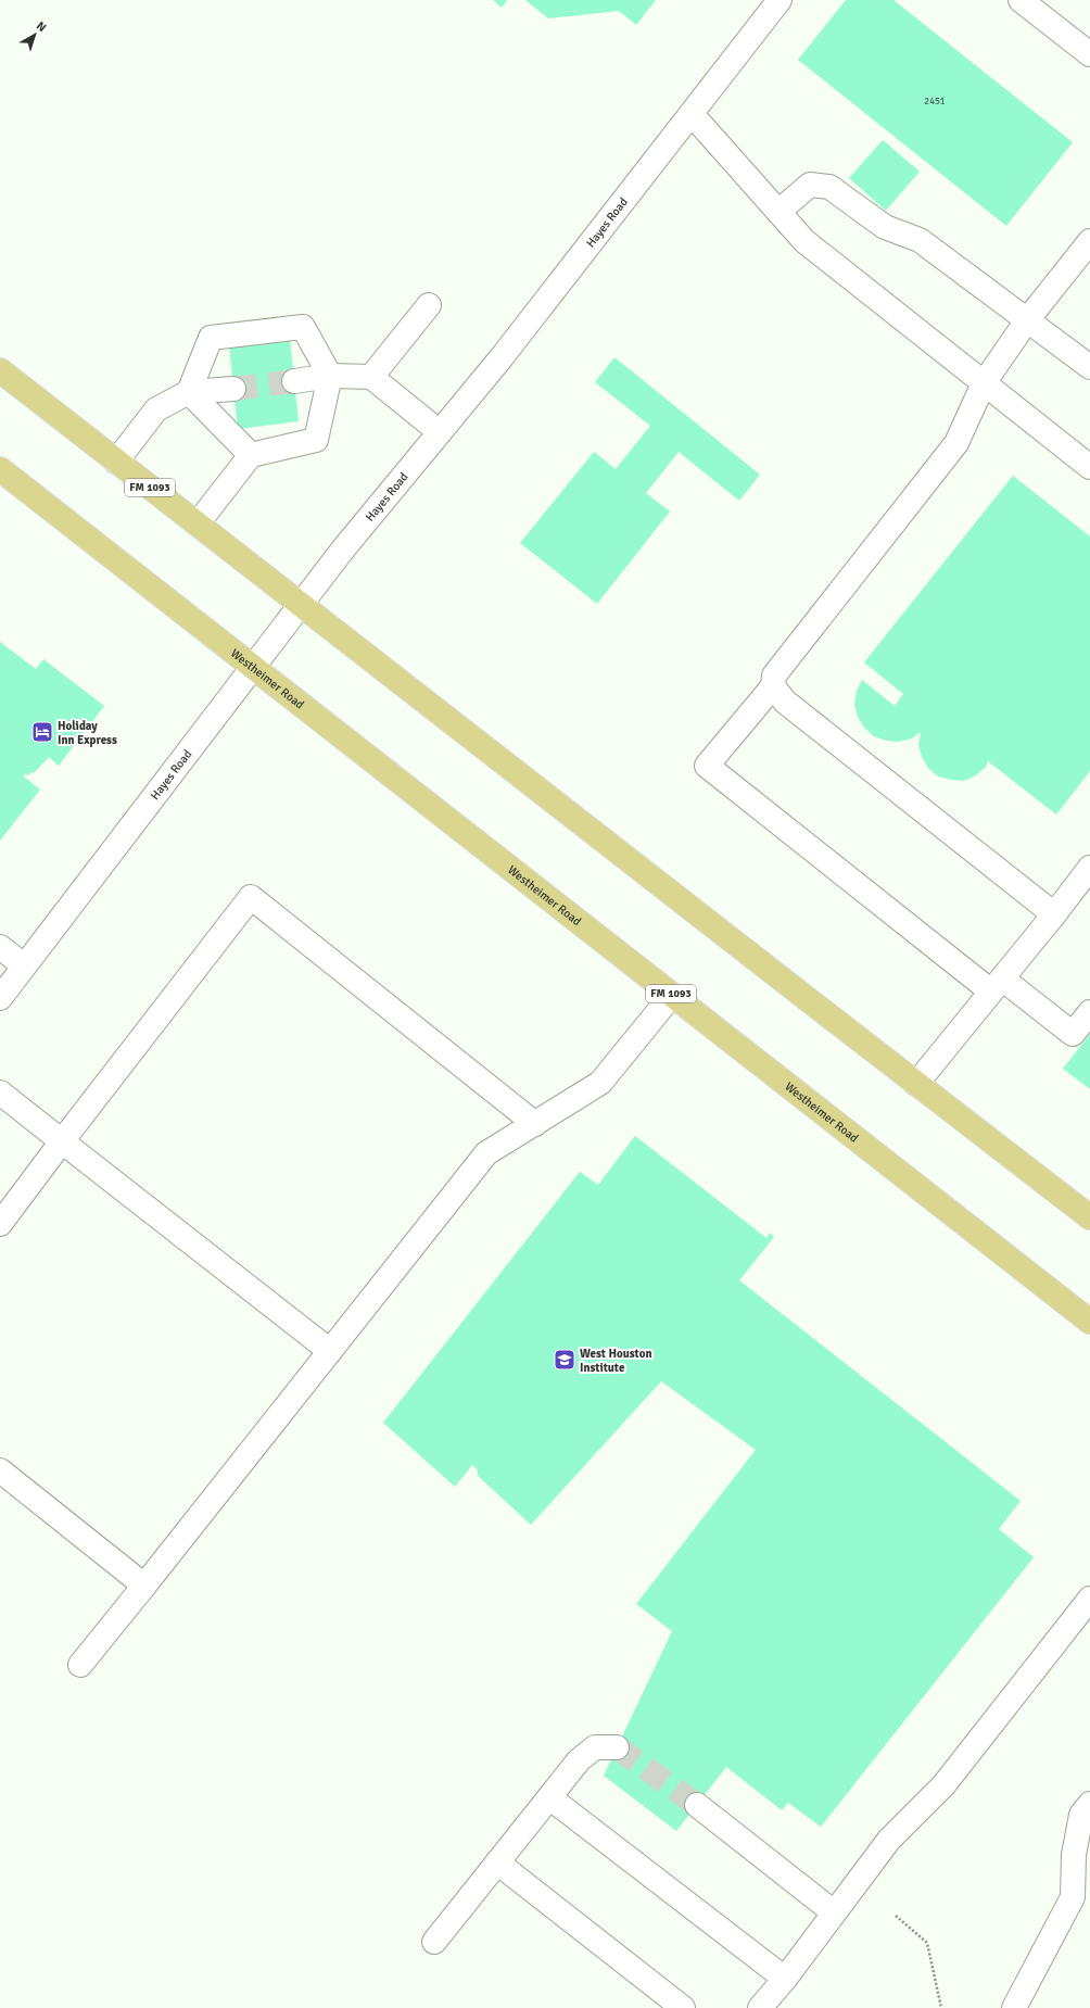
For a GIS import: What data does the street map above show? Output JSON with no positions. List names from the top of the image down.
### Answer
{
  "streets": {
    "main road": ["FM 1093", "Westheimer Road"],
    "street": ["Hayes Road"]
  },
  "crossings": [
    ["Hayes Road", "FM 1093"],
    ["Hayes Road", "Westheimer Road"]
  ],
  "places": {
    "hotel": ["Holiday Inn Express"],
    "school or university": ["West Houston Institute"]
  },
  "house_numbers": ["2451"],
  "north": "top right"
}
